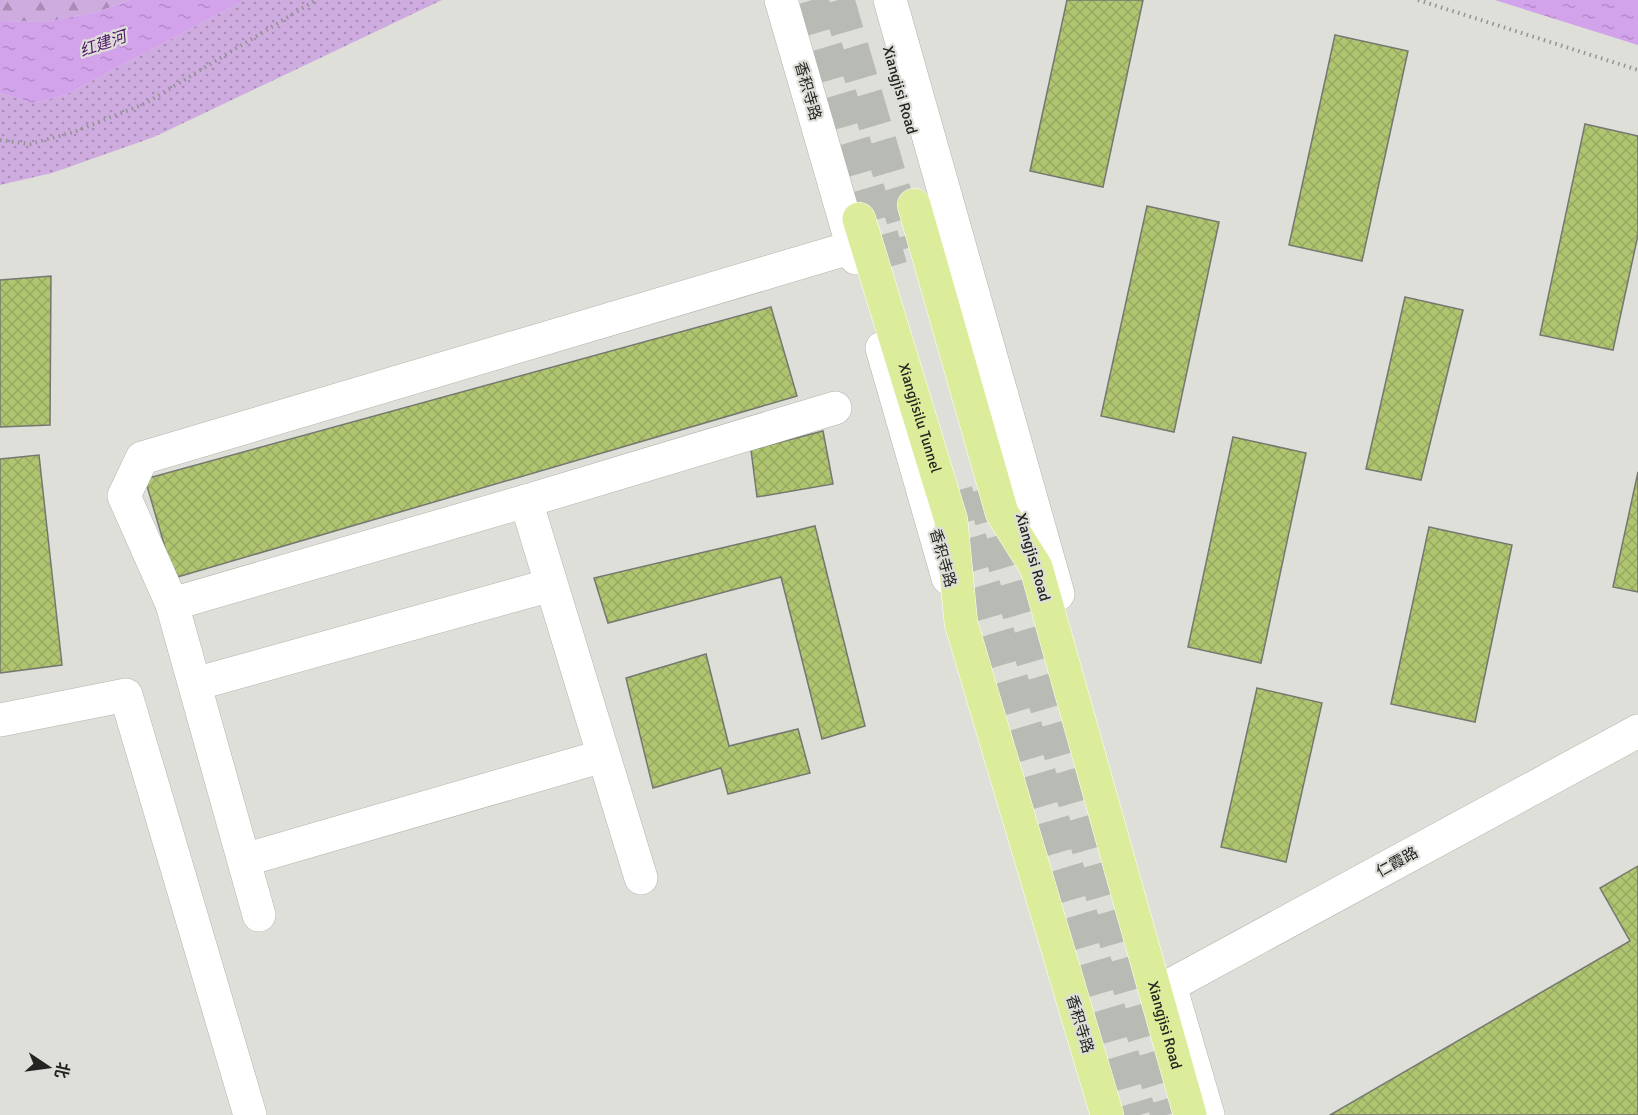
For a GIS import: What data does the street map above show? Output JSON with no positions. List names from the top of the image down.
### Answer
{
  "streets": {
    "main road": ["Xiangjisi Road", "香积寺路", "Xiangjisilu Tunnel"],
    "street": ["仁霞路"]
  },
  "crossings": [
    ["Xiangjisi Road", "仁霞路"],
    ["香积寺路", "Xiangjisilu Tunnel"]
  ],
  "water": ["红建河"],
  "north": "right"
}
